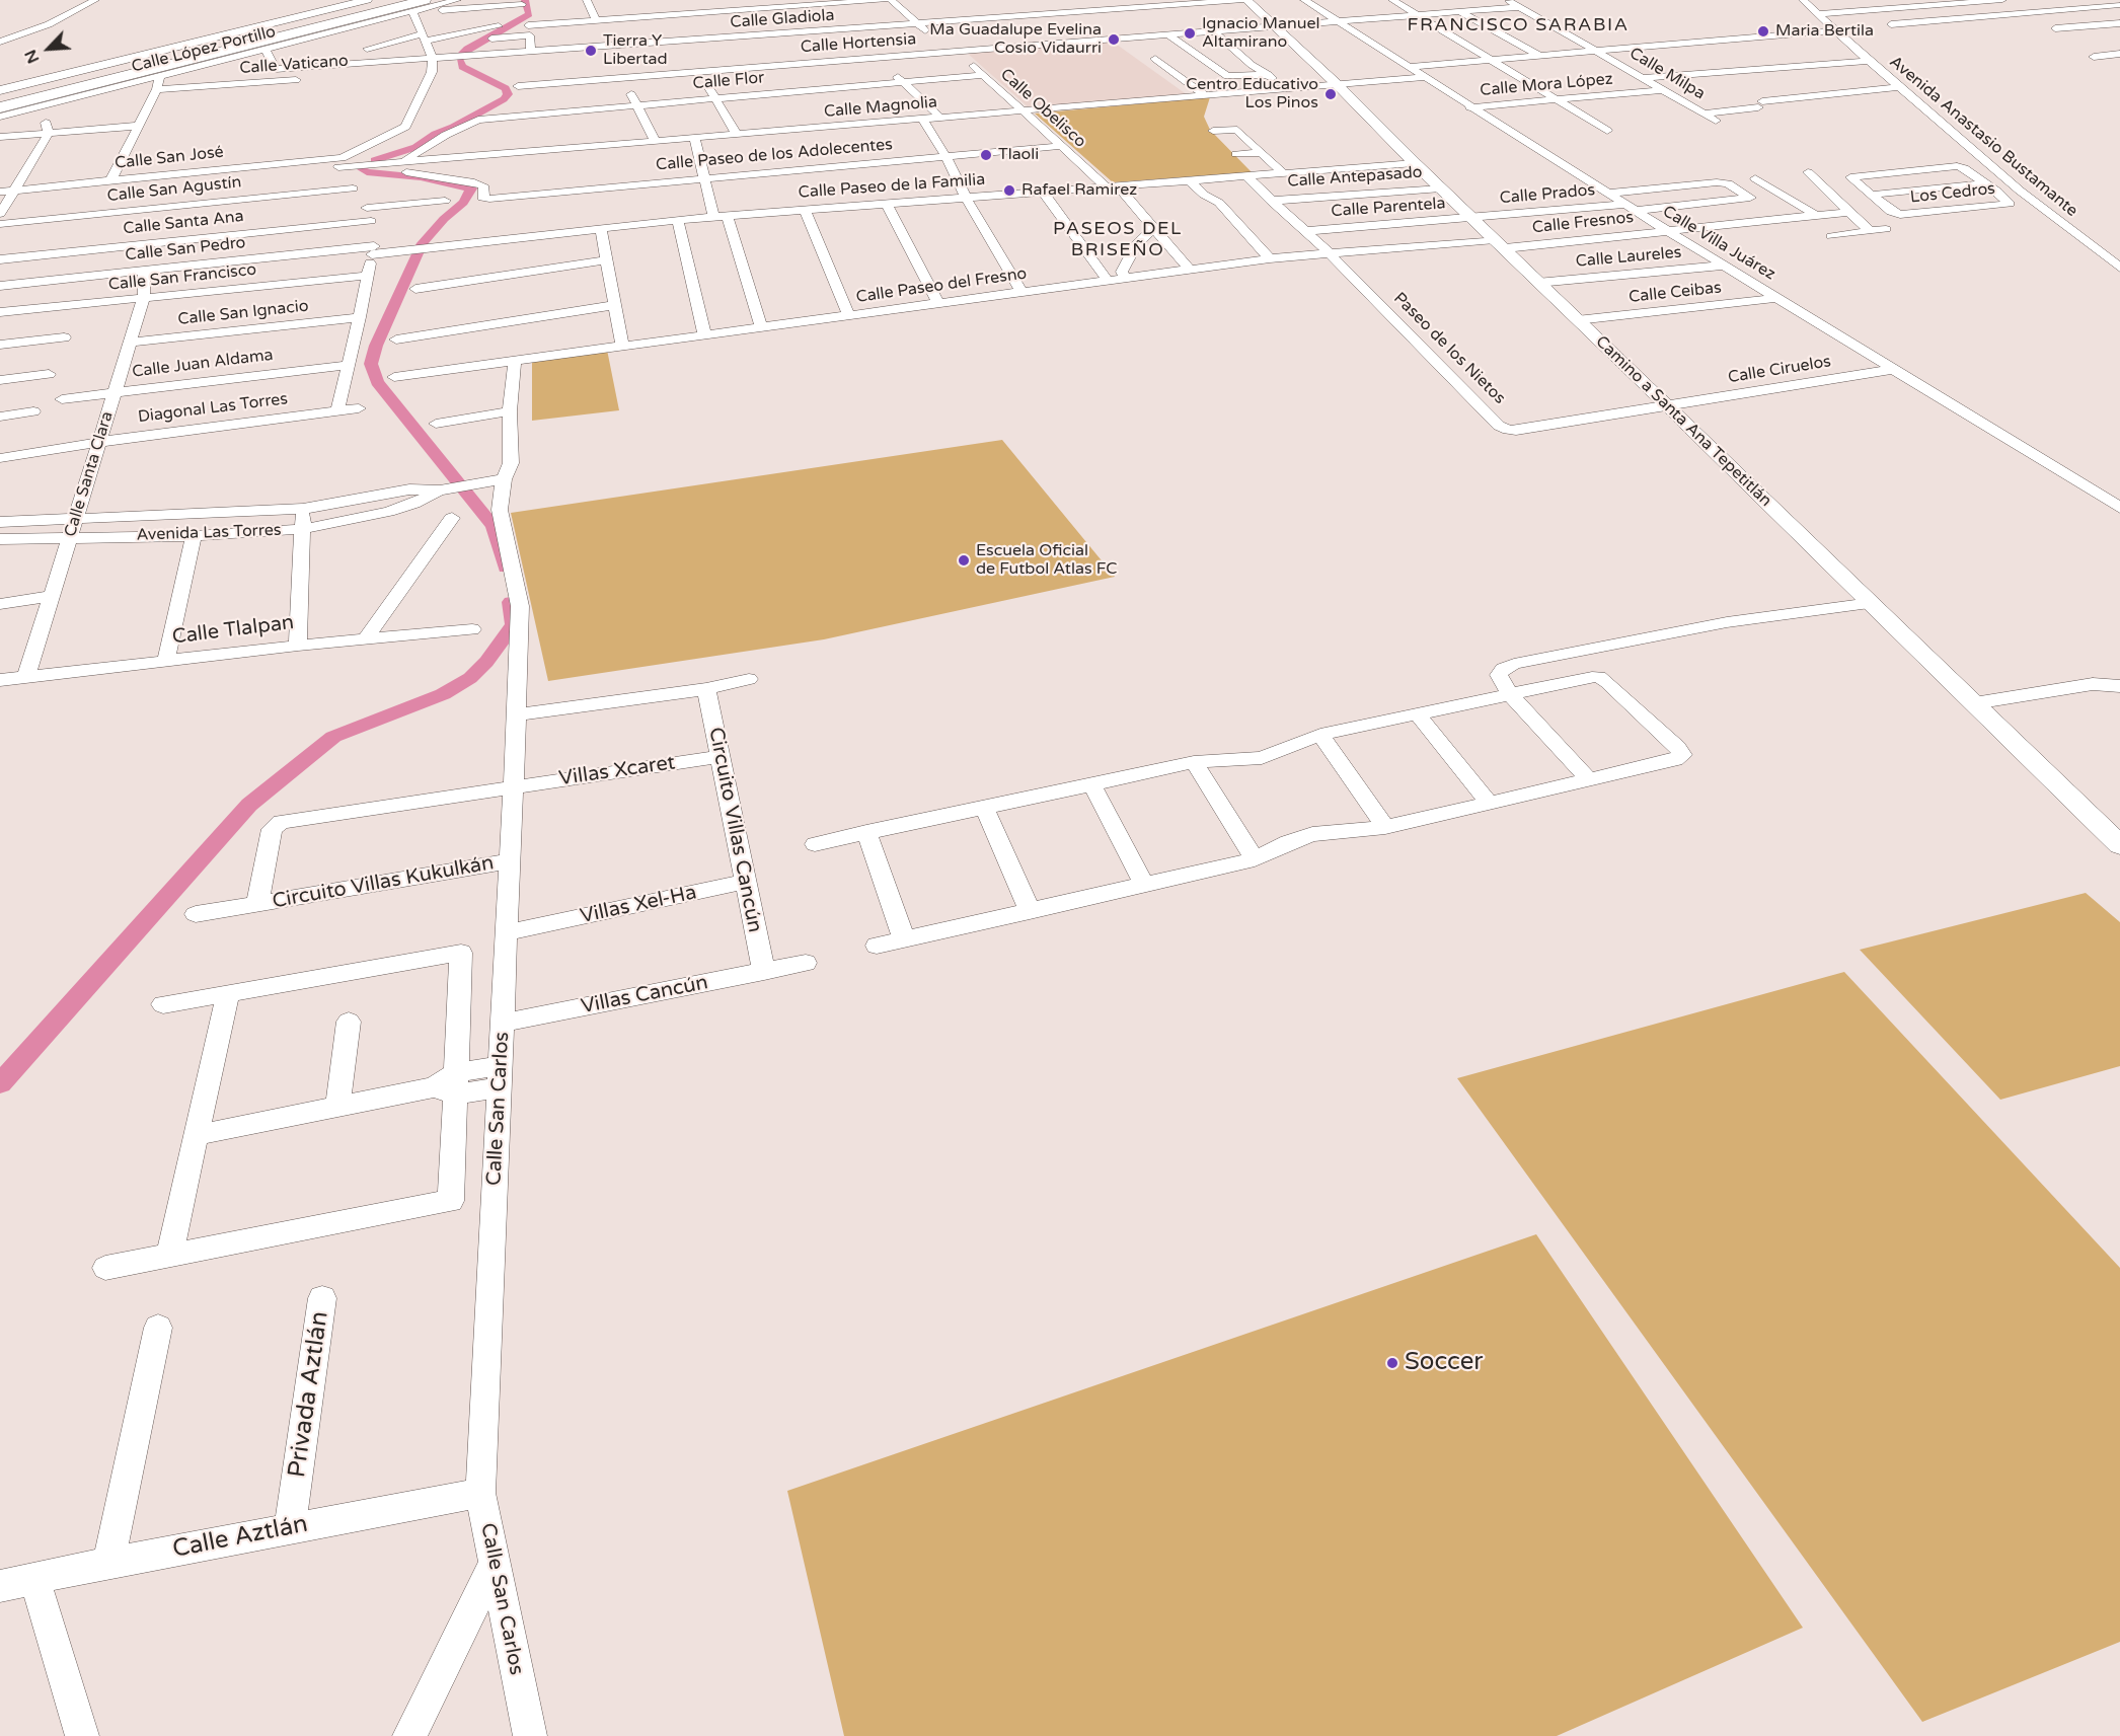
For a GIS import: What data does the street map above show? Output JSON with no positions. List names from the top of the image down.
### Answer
{
  "streets": {
    "street": [
      "Calle Gladiola",
      "Calle Hortensia",
      "Calle López Portillo",
      "Calle Vaticano",
      "Calle Milpa",
      "Calle Flor",
      "Calle Mora López",
      "Calle Magnolia",
      "Calle Obelisco",
      "Avenida Anastasio Bustamante",
      "Calle Paseo de los Adolecentes",
      "Calle San José",
      "Calle Antepasado",
      "Calle Paseo de la Familia",
      "Calle San Agustín",
      "Los Cedros",
      "Calle Prados",
      "Calle Parentela",
      "Calle Santa Ana",
      "Calle Fresnos",
      "Calle Villa Juárez",
      "Calle San Pedro",
      "Calle Laureles",
      "Calle San Francisco",
      "Calle Paseo del Fresno",
      "Calle Ceibas",
      "Calle San Ignacio",
      "Paseo de los Nietos",
      "Calle Juan Aldama",
      "Calle Ciruelos",
      "Diagonal Las Torres",
      "Camino a Santa Ana Tepetitlán",
      "Calle Santa Clara",
      "Avenida Las Torres",
      "Calle Tlalpan",
      "Villas Xcaret",
      "Circuito Villas Cancún",
      "Circuito Villas Kukulkán",
      "Villas Xel-Ha",
      "Villas Cancún",
      "Calle San Carlos",
      "Privada Aztlán",
      "Calle Aztlán"
    ]
  },
  "crossings": [
    ["Calle Gladiola", "Calle López Portillo"],
    ["Calle Gladiola", "Camino a Santa Ana Tepetitlán"],
    ["Calle Hortensia", "Calle Milpa"],
    ["Calle Hortensia", "Calle Obelisco"],
    ["Calle Hortensia", "Calle Villa Juárez"],
    ["Calle Hortensia", "Camino a Santa Ana Tepetitlán"],
    ["Calle Milpa", "Calle Mora López"],
    ["Calle Flor", "Calle Magnolia"],
    ["Calle Flor", "Calle Obelisco"],
    ["Calle Flor", "Calle Paseo de los Adolecentes"],
    ["Calle Mora López", "Calle Villa Juárez"],
    ["Calle Magnolia", "Calle Obelisco"],
    ["Calle Magnolia", "Calle Paseo de los Adolecentes"],
    ["Calle Magnolia", "Calle San José"],
    ["Calle Magnolia", "Calle Villa Juárez"],
    ["Calle Magnolia", "Camino a Santa Ana Tepetitlán"],
    ["Calle Obelisco", "Calle Paseo de los Adolecentes"],
    ["Calle Obelisco", "Calle Paseo de la Familia"],
    ["Calle Obelisco", "Calle Paseo del Fresno"],
    ["Calle Antepasado", "Camino a Santa Ana Tepetitlán"],
    ["Calle Paseo de la Familia", "Calle San Pedro"],
    ["Calle Paseo de la Familia", "Camino a Santa Ana Tepetitlán"],
    ["Calle Prados", "Calle Parentela"],
    ["Calle Prados", "Calle Villa Juárez"],
    ["Calle Prados", "Camino a Santa Ana Tepetitlán"],
    ["Calle Parentela", "Camino a Santa Ana Tepetitlán"],
    ["Calle Fresnos", "Calle Villa Juárez"],
    ["Calle Fresnos", "Calle Paseo del Fresno"],
    ["Calle Fresnos", "Camino a Santa Ana Tepetitlán"],
    ["Calle Villa Juárez", "Calle Laureles"],
    ["Calle Villa Juárez", "Calle Ceibas"],
    ["Calle Villa Juárez", "Calle Ciruelos"],
    ["Calle San Pedro", "Calle Santa Clara"],
    ["Calle Laureles", "Camino a Santa Ana Tepetitlán"],
    ["Calle San Francisco", "Calle Santa Clara"],
    ["Calle Paseo del Fresno", "Paseo de los Nietos"],
    ["Calle Paseo del Fresno", "Camino a Santa Ana Tepetitlán"],
    ["Calle Paseo del Fresno", "Calle San Carlos"],
    ["Calle Ceibas", "Camino a Santa Ana Tepetitlán"],
    ["Calle San Ignacio", "Calle Santa Clara"],
    ["Paseo de los Nietos", "Calle Ciruelos"],
    ["Paseo de los Nietos", "Camino a Santa Ana Tepetitlán"],
    ["Calle Juan Aldama", "Calle Santa Clara"],
    ["Calle Ciruelos", "Camino a Santa Ana Tepetitlán"],
    ["Diagonal Las Torres", "Calle Santa Clara"],
    ["Calle Santa Clara", "Avenida Las Torres"],
    ["Calle Santa Clara", "Calle Tlalpan"],
    ["Avenida Las Torres", "Calle San Carlos"],
    ["Villas Xcaret", "Circuito Villas Cancún"],
    ["Villas Xcaret", "Circuito Villas Kukulkán"],
    ["Villas Xcaret", "Calle San Carlos"],
    ["Circuito Villas Cancún", "Villas Xel-Ha"],
    ["Circuito Villas Cancún", "Villas Cancún"],
    ["Circuito Villas Kukulkán", "Calle San Carlos"],
    ["Villas Xel-Ha", "Calle San Carlos"],
    ["Villas Cancún", "Calle San Carlos"],
    ["Calle San Carlos", "Calle Aztlán"],
    ["Privada Aztlán", "Calle Aztlán"]
  ],
  "districts": ["FRANCISCO SARABIA", "PASEOS DEL BRISEÑO"],
  "places": [
    "Maria Bertila",
    "Ignacio Manuel Altamirano",
    "Ma Guadalupe Evelina Cosio Vidaurri",
    "Tierra Y Libertad",
    "Centro Educativo Los Pinos",
    "Tlaoli",
    "Rafael Ramirez",
    "Escuela Oficial de Futbol Atlas FC",
    "Soccer"
  ],
  "north": "bottom left"
}
